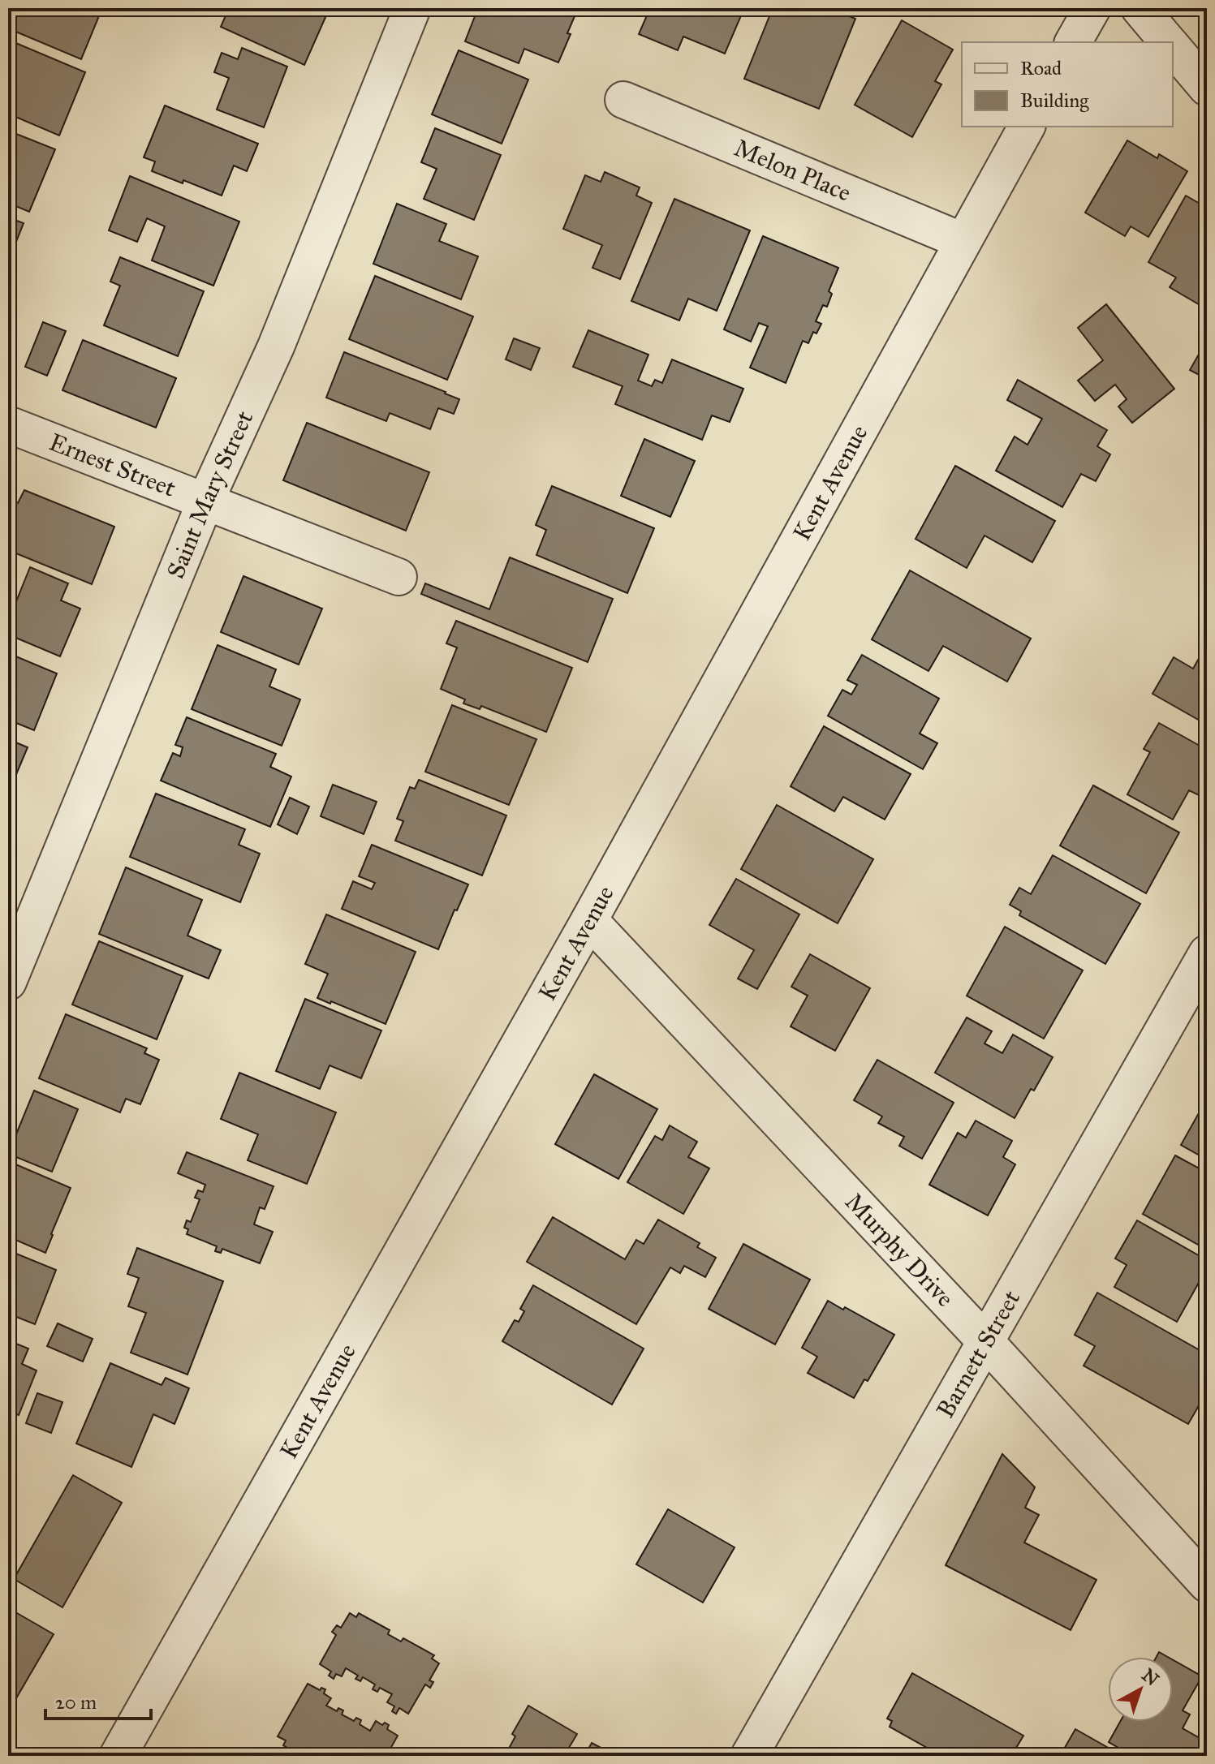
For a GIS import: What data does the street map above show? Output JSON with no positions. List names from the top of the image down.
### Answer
{
  "streets": {
    "street": [
      "Melon Place",
      "Ernest Street",
      "Kent Avenue",
      "Saint Mary Street",
      "Murphy Drive",
      "Barnett Street"
    ]
  },
  "crossings": [
    ["Melon Place", "Kent Avenue"],
    ["Ernest Street", "Saint Mary Street"],
    ["Kent Avenue", "Murphy Drive"],
    ["Murphy Drive", "Barnett Street"]
  ],
  "legend": ["Road", "Building"],
  "scale_bar": "20 m",
  "north": "top right"
}
